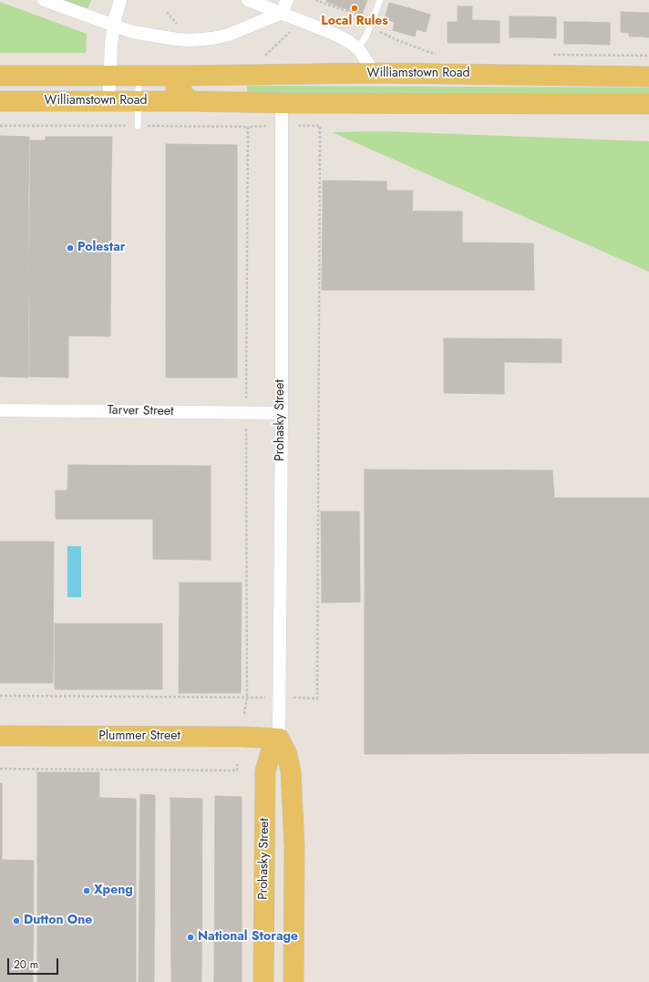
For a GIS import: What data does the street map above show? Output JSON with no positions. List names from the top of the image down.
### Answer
{
  "streets": {
    "main road": ["Williamstown Road", "Prohasky Street", "Plummer Street"],
    "street": ["Tarver Street"]
  },
  "crossings": [
    ["Williamstown Road", "Prohasky Street"],
    ["Tarver Street", "Prohasky Street"],
    ["Prohasky Street", "Plummer Street"]
  ],
  "places": [
    "Local Rules",
    "Polestar",
    "Xpeng",
    "Dutton One",
    "National Storage"
  ],
  "scale_bar": "20 m"
}
